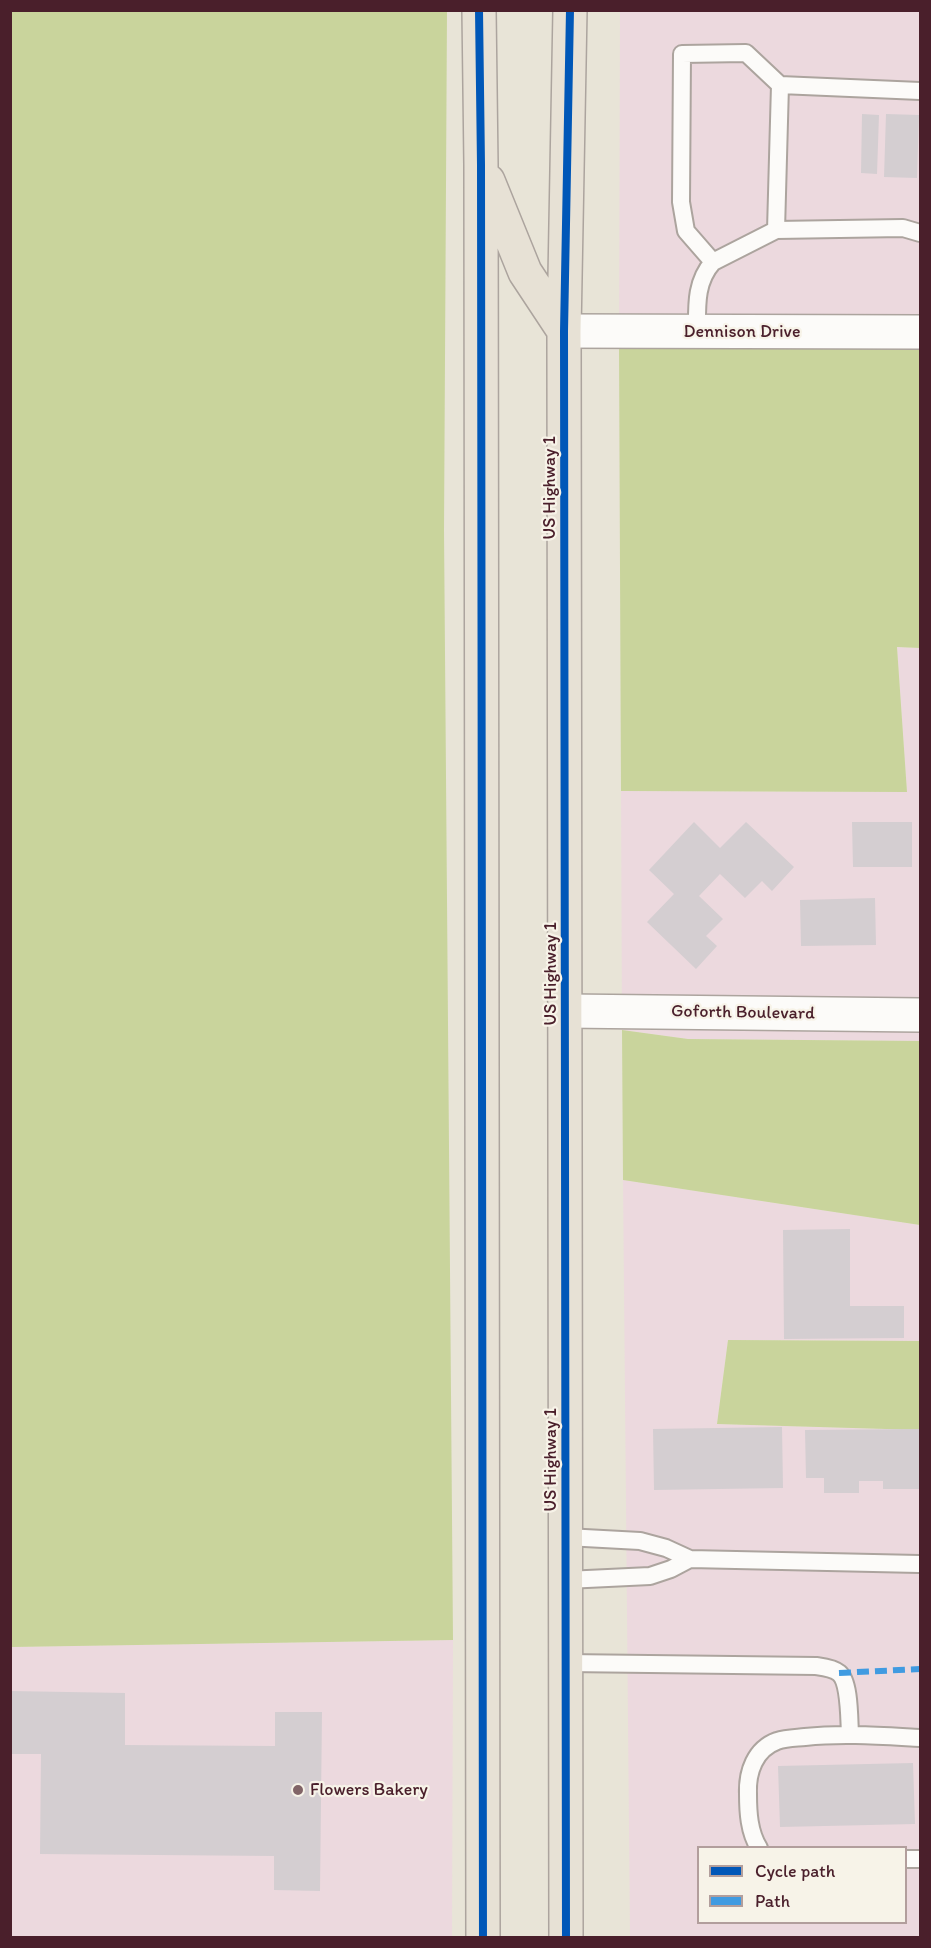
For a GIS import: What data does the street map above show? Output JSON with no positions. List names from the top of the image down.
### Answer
{
  "streets": {
    "main road": ["US Highway 1"],
    "street": ["Dennison Drive", "Goforth Boulevard"]
  },
  "crossings": [
    ["Dennison Drive", "US Highway 1"],
    ["US Highway 1", "Goforth Boulevard"]
  ],
  "places": ["Flowers Bakery"],
  "legend": ["Cycle path", "Path"]
}
